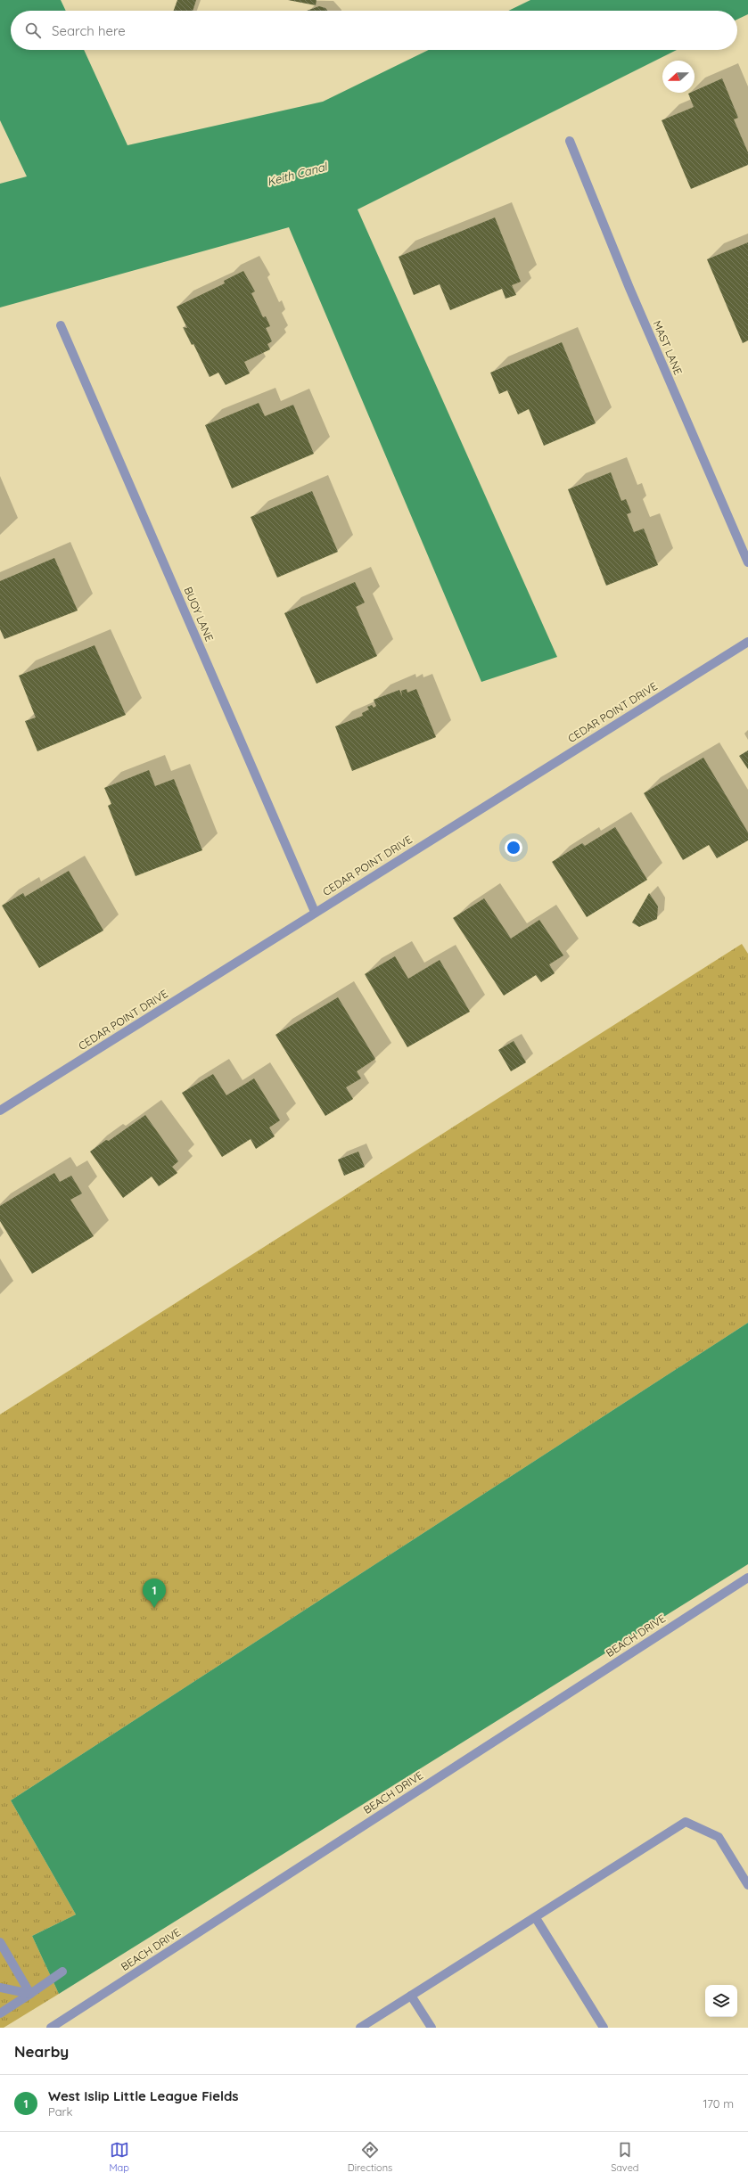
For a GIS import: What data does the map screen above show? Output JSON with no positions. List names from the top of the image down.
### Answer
{
  "streets": {
    "street": [
      "MAST LANE",
      "BUOY LANE",
      "CEDAR POINT DRIVE",
      "BEACH DRIVE"
    ]
  },
  "crossings": [
    ["BUOY LANE", "CEDAR POINT DRIVE"]
  ],
  "water": ["Keith Canal"],
  "north": "left",
  "page": {
    "search": "Search here",
    "pins": "1",
    "heading": "Nearby",
    "list": [
      {
        "mark": "1",
        "name": "West Islip Little League Fields",
        "note": "Park",
        "value": "170 m"
      }
    ],
    "nav": ["Map", "Directions", "Saved"]
  }
}
